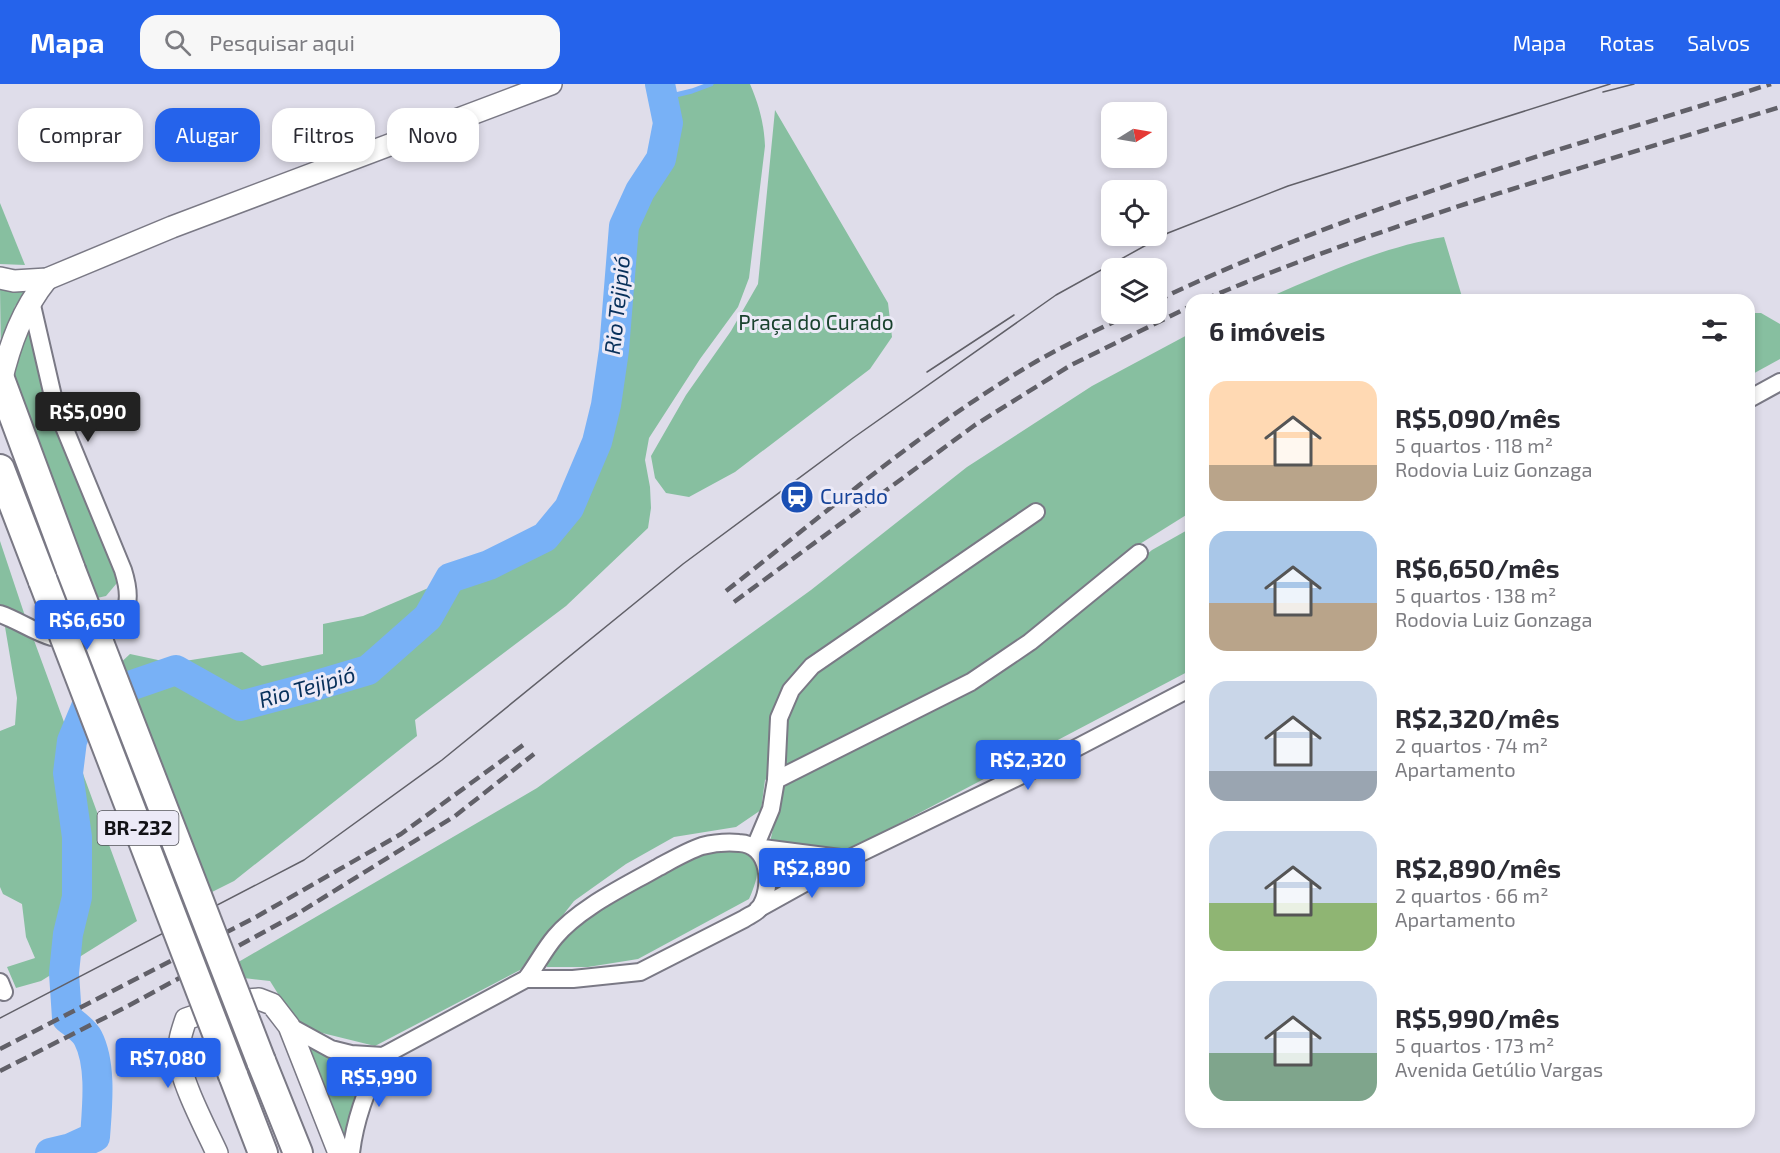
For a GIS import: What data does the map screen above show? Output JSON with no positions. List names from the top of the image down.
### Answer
{
  "streets": {
    "highway": ["BR-232"]
  },
  "water": ["Rio Tejipió"],
  "parks": ["Praça do Curado"],
  "places": {
    "station": ["Curado"]
  },
  "north": "right",
  "page": {
    "header": "Mapa",
    "search": "Pesquisar aqui",
    "nav": ["Mapa", "Rotas", "Salvos"],
    "chip": [
      "Comprar",
      "Alugar",
      "Filtros",
      "Novo"
    ],
    "heading": "6 imóveis",
    "list": [
      {
        "name": "R$5,090/mês",
        "note": "5 quartos · 118 m² · Rodovia Luiz Gonzaga"
      },
      {
        "name": "R$6,650/mês",
        "note": "5 quartos · 138 m² · Rodovia Luiz Gonzaga"
      },
      {
        "name": "R$2,320/mês",
        "note": "2 quartos · 74 m² · Apartamento"
      },
      {
        "name": "R$2,890/mês",
        "note": "2 quartos · 66 m² · Apartamento"
      },
      {
        "name": "R$5,990/mês",
        "note": "5 quartos · 173 m² · Avenida Getúlio Vargas"
      }
    ],
    "price": [
      "R$5,090",
      "R$6,650",
      "R$2,320",
      "R$2,890",
      "R$7,080",
      "R$5,990"
    ]
  }
}
